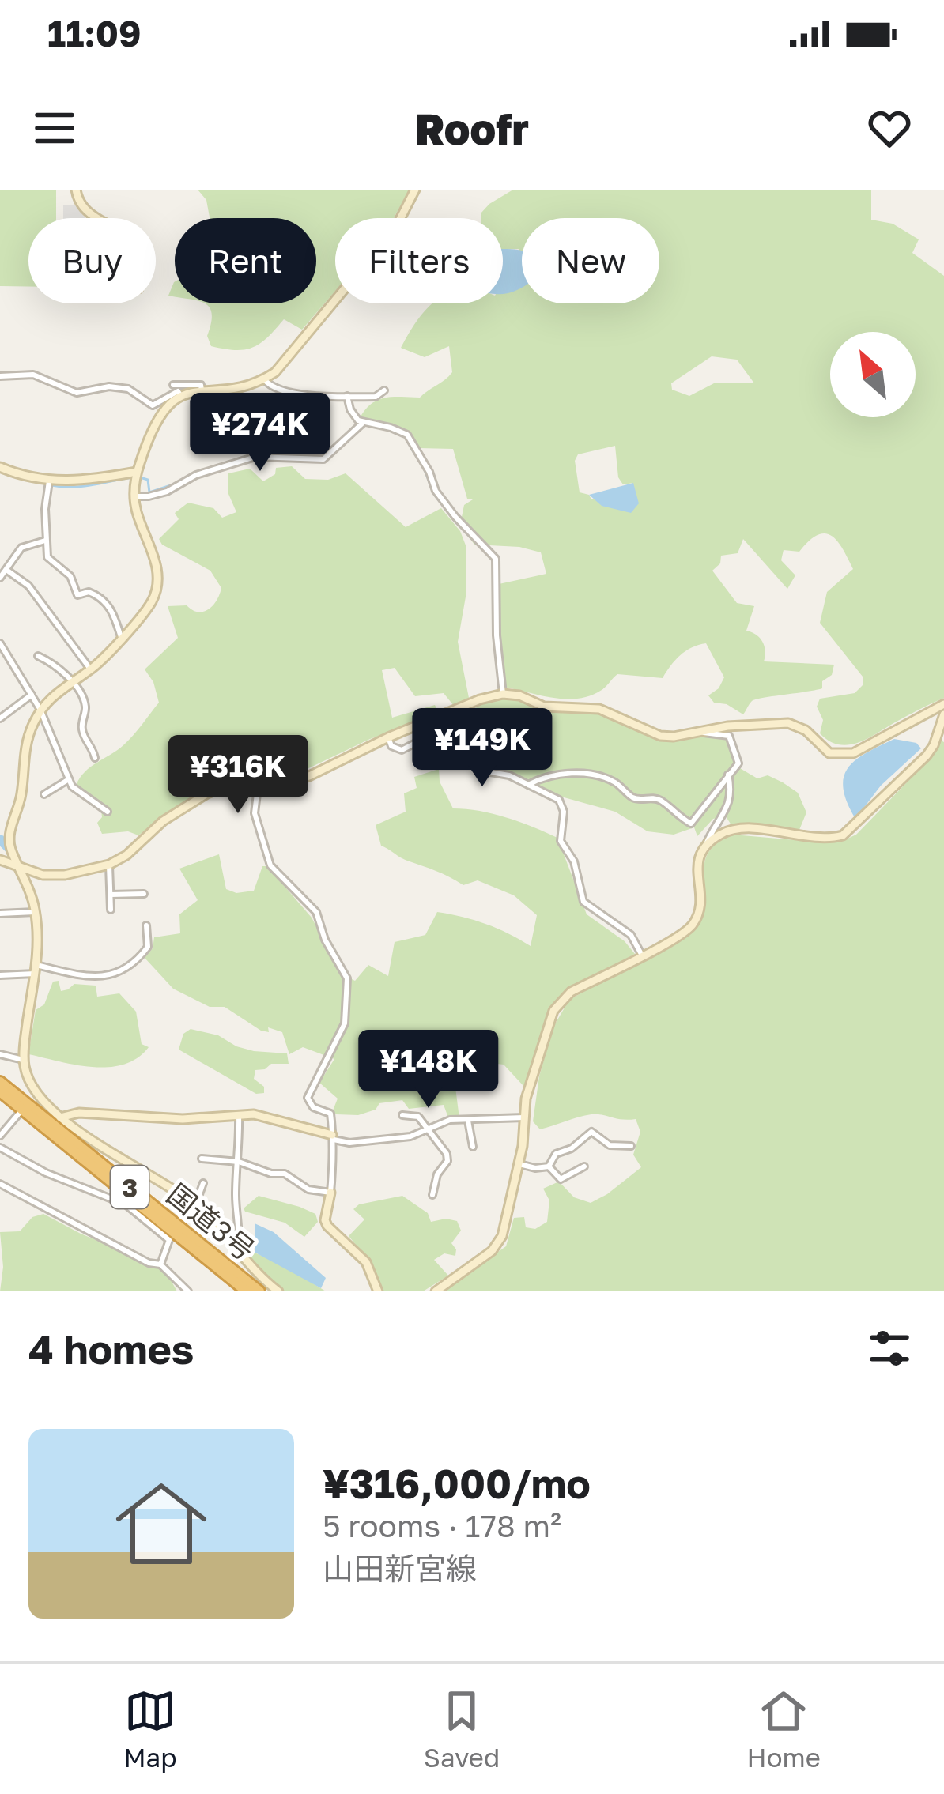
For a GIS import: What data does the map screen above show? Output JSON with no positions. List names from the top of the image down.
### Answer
{
  "streets": {
    "highway": ["3", "国道3号"]
  },
  "north": "top left",
  "page": {
    "status": "11:09",
    "header": "Roofr",
    "chip": [
      "Buy",
      "Rent",
      "Filters",
      "New"
    ],
    "price": [
      "¥274K",
      "¥149K",
      "¥316K",
      "¥148K"
    ],
    "heading": "4 homes",
    "list": [
      {
        "name": "¥316,000/mo",
        "note": "5 rooms · 178 m² · 山田新宮線"
      }
    ],
    "tabs": ["Map", "Saved", "Home"]
  }
}
